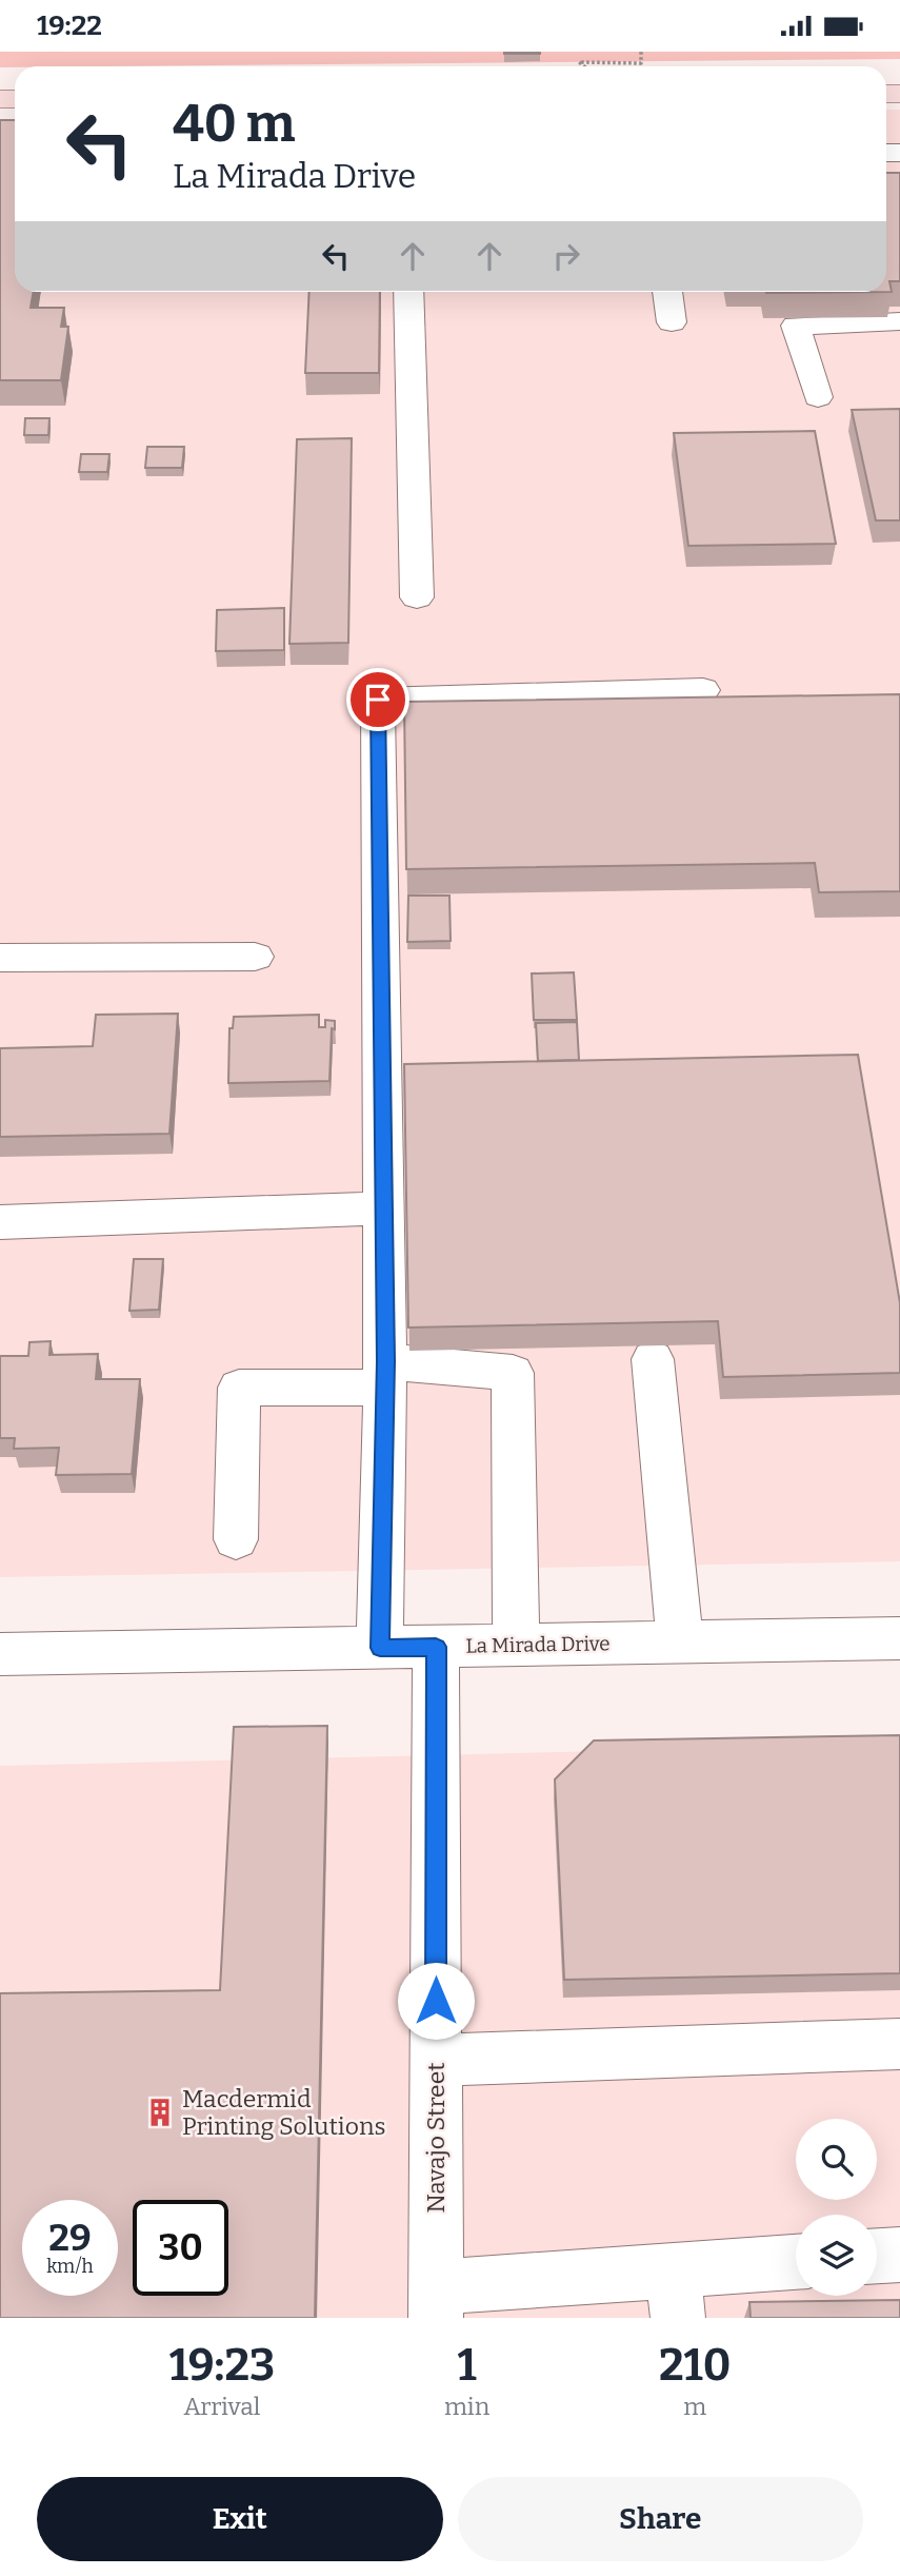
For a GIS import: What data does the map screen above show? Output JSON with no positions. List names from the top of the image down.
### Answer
{
  "streets": {
    "street": ["La Mirada Drive", "Navajo Street"]
  },
  "crossings": [
    ["La Mirada Drive", "Navajo Street"]
  ],
  "places": {
    "building": ["Macdermid Printing Solutions"]
  },
  "page": {
    "status": "19:22",
    "turn": ["40 m", "La Mirada Drive"],
    "speed": "29 km/h",
    "limit": "30",
    "eta": [
      "19:23",
      "Arrival",
      "1",
      "min",
      "210",
      "m"
    ],
    "buttons": ["Exit", "Share"]
  }
}
